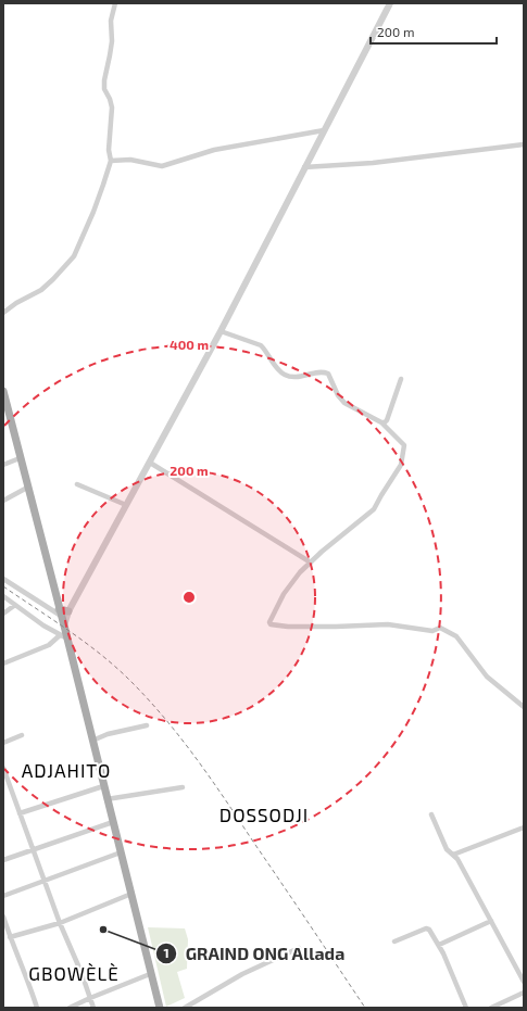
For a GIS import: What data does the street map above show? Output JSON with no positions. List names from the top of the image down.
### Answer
{
  "districts": ["ADJAHITO", "DOSSODJI", "GBOWÈLÈ"],
  "places": ["GRAIND ONG Allada"],
  "scale_bar": "200 m",
  "rings": ["400 m", "200 m"]
}
